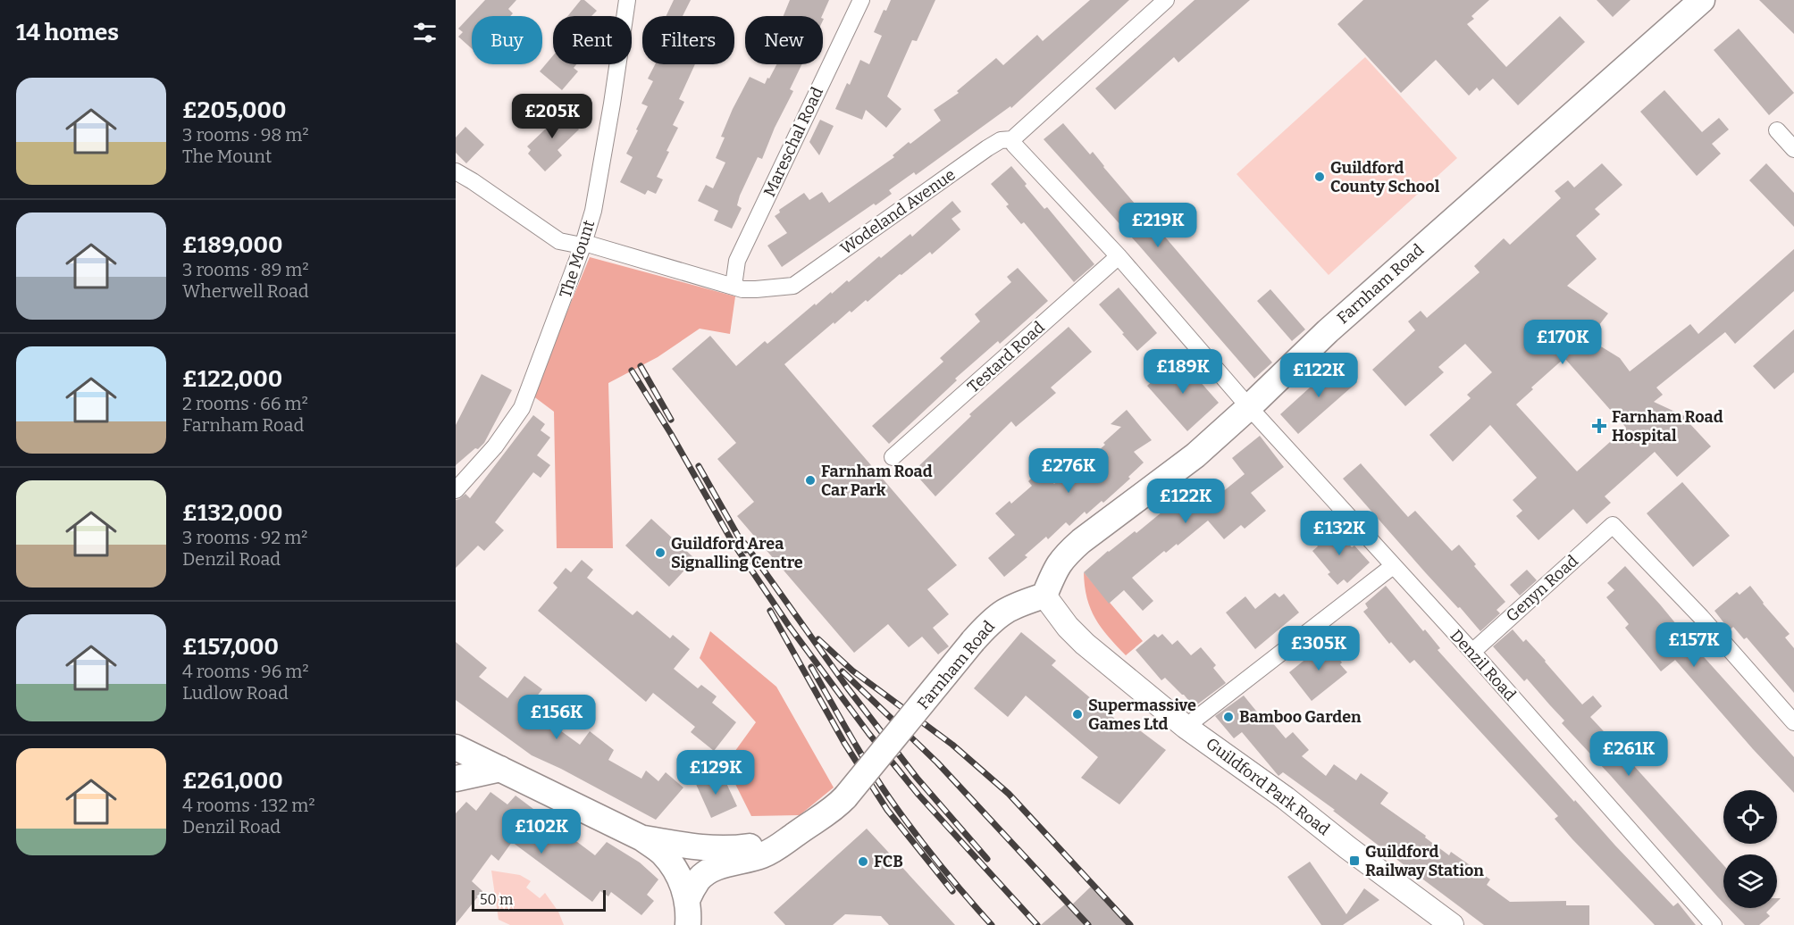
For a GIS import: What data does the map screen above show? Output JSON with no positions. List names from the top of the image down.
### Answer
{
  "streets": {
    "main road": ["Farnham Road"],
    "street": [
      "Mareschal Road",
      "Wodeland Avenue",
      "The Mount",
      "Testard Road",
      "Genyn Road",
      "Denzil Road",
      "Guildford Park Road"
    ]
  },
  "crossings": [
    ["Mareschal Road", "Wodeland Avenue"],
    ["Wodeland Avenue", "The Mount"],
    ["Wodeland Avenue", "Denzil Road"],
    ["Farnham Road", "Denzil Road"],
    ["Farnham Road", "Guildford Park Road"],
    ["Testard Road", "Denzil Road"],
    ["Genyn Road", "Denzil Road"]
  ],
  "places": {
    "other": [
      "Guildford County School",
      "Farnham Road Car Park",
      "Guildford Area Signalling Centre",
      "Supermassive Games Ltd",
      "Bamboo Garden",
      "FCB"
    ],
    "health": ["Farnham Road Hospital"],
    "transit": ["Guildford Railway Station"]
  },
  "scale_bar": "50 m",
  "page": {
    "heading": "14 homes",
    "chip": [
      "Buy",
      "Rent",
      "Filters",
      "New"
    ],
    "list": [
      {
        "name": "£205,000",
        "note": "3 rooms · 98 m² · The Mount"
      },
      {
        "name": "£189,000",
        "note": "3 rooms · 89 m² · Wherwell Road"
      },
      {
        "name": "£122,000",
        "note": "2 rooms · 66 m² · Farnham Road"
      },
      {
        "name": "£132,000",
        "note": "3 rooms · 92 m² · Denzil Road"
      },
      {
        "name": "£157,000",
        "note": "4 rooms · 96 m² · Ludlow Road"
      },
      {
        "name": "£261,000",
        "note": "4 rooms · 132 m² · Denzil Road"
      }
    ],
    "price": [
      "£205K",
      "£219K",
      "£170K",
      "£189K",
      "£122K",
      "£276K",
      "£122K",
      "£132K",
      "£157K",
      "£305K",
      "£156K",
      "£261K",
      "£129K",
      "£102K"
    ],
    "scale": "50 m"
  }
}
